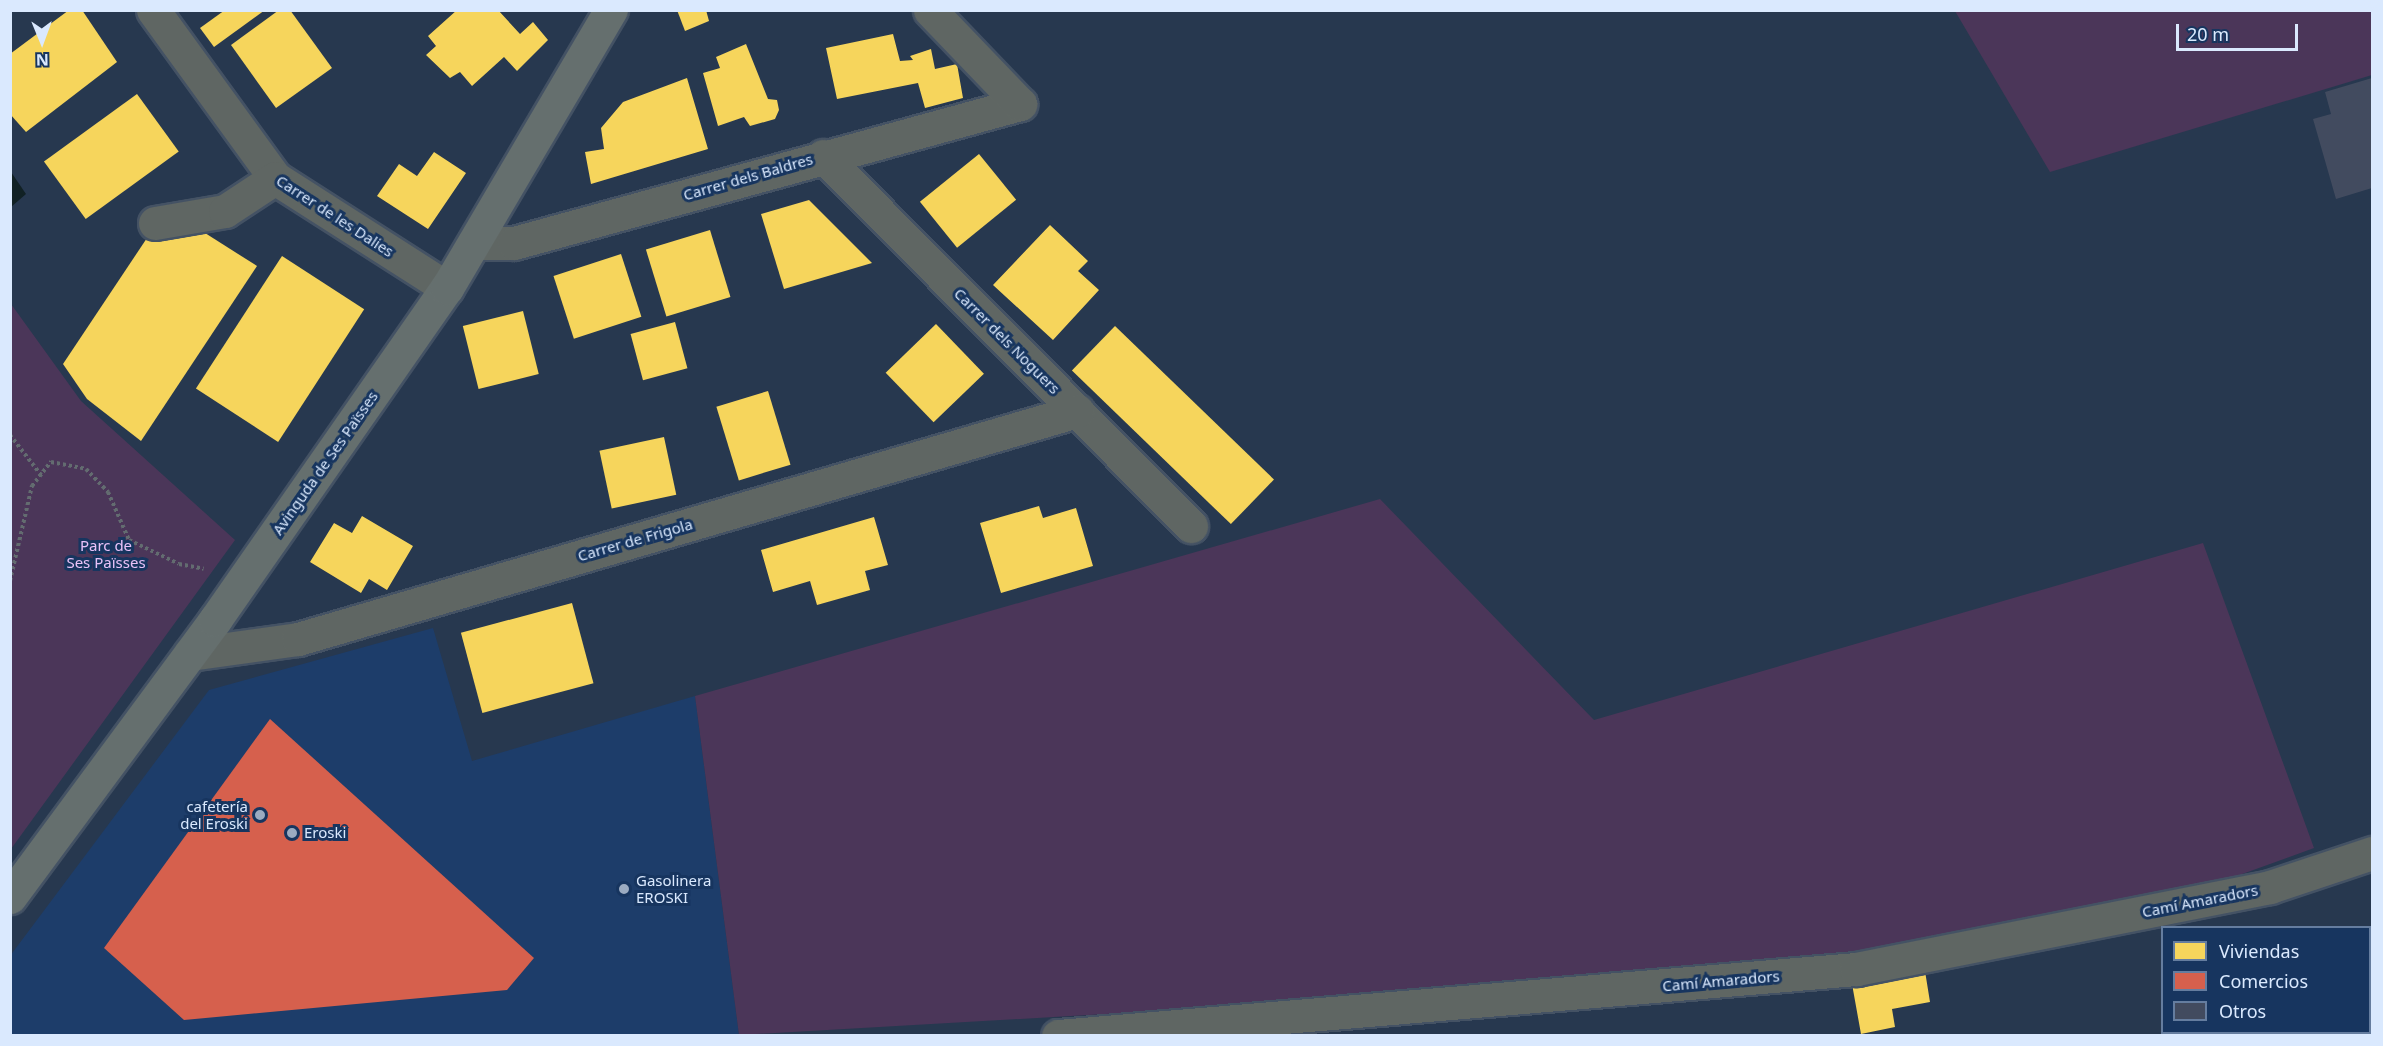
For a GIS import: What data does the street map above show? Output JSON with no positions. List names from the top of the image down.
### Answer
{
  "streets": {
    "main road": ["Avinguda de Ses Païsses"],
    "street": [
      "Carrer dels Baldres",
      "Carrer de les Dalies",
      "Carrer dels Noguers",
      "Carrer de Frigola",
      "Camí Amaradors"
    ]
  },
  "crossings": [
    ["Carrer dels Baldres", "Carrer dels Noguers"],
    ["Carrer dels Baldres", "Avinguda de Ses Païsses"],
    ["Carrer de les Dalies", "Avinguda de Ses Païsses"],
    ["Carrer dels Noguers", "Carrer de Frigola"],
    ["Avinguda de Ses Païsses", "Carrer de Frigola"]
  ],
  "parks": ["Parc de Ses Païsses"],
  "places": ["cafetería del Eroski", "Eroski", "Gasolinera EROSKI"],
  "legend": ["Viviendas", "Comercios", "Otros"],
  "scale_bar": "20 m",
  "north": "bottom"
}
